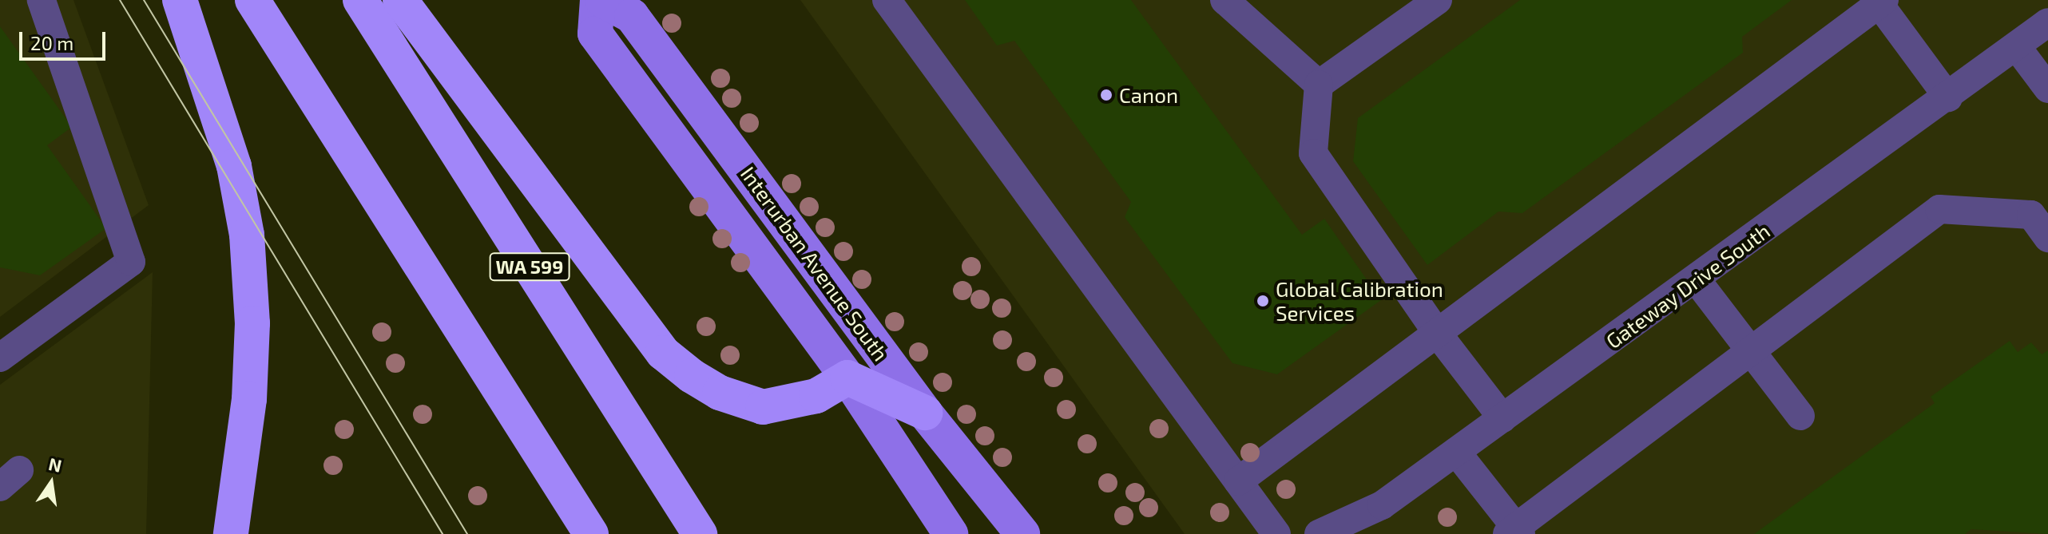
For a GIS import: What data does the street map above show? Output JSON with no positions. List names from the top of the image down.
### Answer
{
  "streets": {
    "highway": ["WA 599"],
    "main road": ["Interurban Avenue South"],
    "street": ["Gateway Drive South"]
  },
  "places": ["Canon", "Global Calibration Services"],
  "scale_bar": "20 m",
  "north": "top"
}
